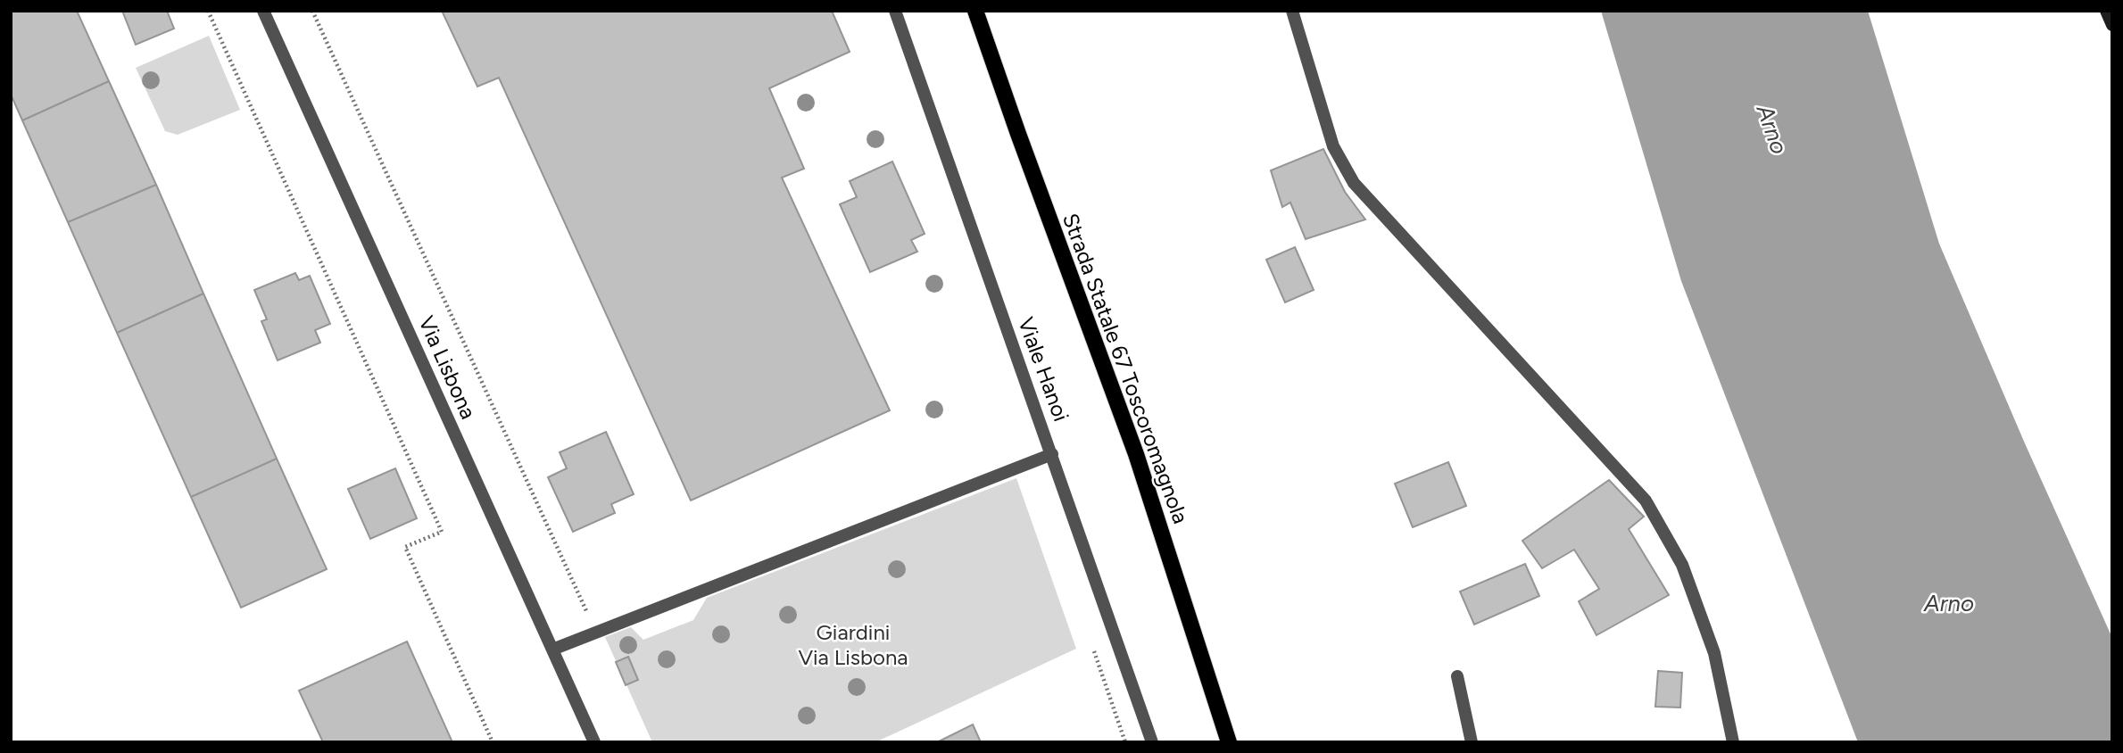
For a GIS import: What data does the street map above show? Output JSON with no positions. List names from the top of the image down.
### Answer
{
  "streets": {
    "main road": ["Strada Statale 67 Toscoromagnola"],
    "street": ["Via Lisbona", "Viale Hanoi"]
  },
  "water": ["Arno"],
  "parks": ["Giardini Via Lisbona"]
}
